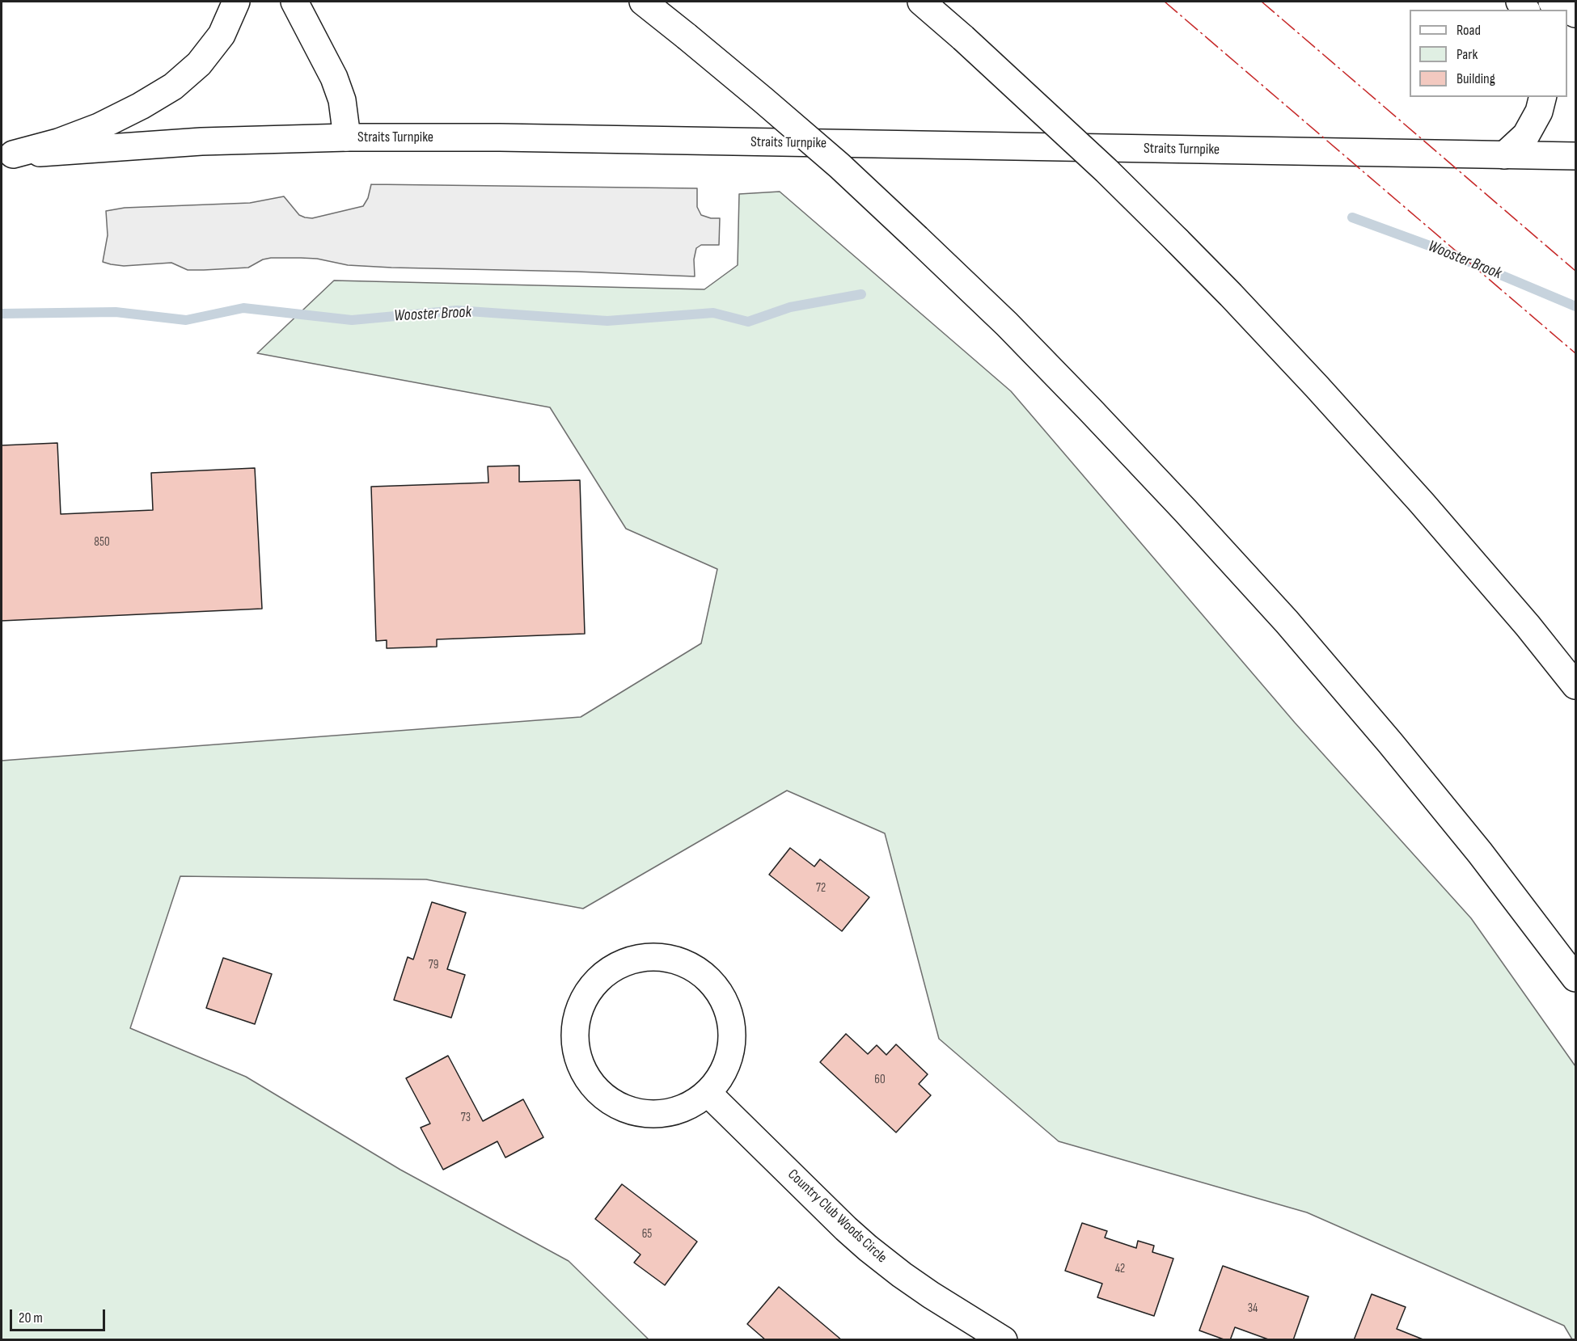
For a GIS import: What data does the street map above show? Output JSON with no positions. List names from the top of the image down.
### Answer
{
  "streets": {
    "main road": ["Straits Turnpike", "Country Club Woods Circle"]
  },
  "water": ["Wooster Brook"],
  "house_numbers": [
    "850",
    "72",
    "79",
    "60",
    "73",
    "65",
    "42",
    "34"
  ],
  "legend": ["Road", "Park", "Building"],
  "scale_bar": "20 m"
}
